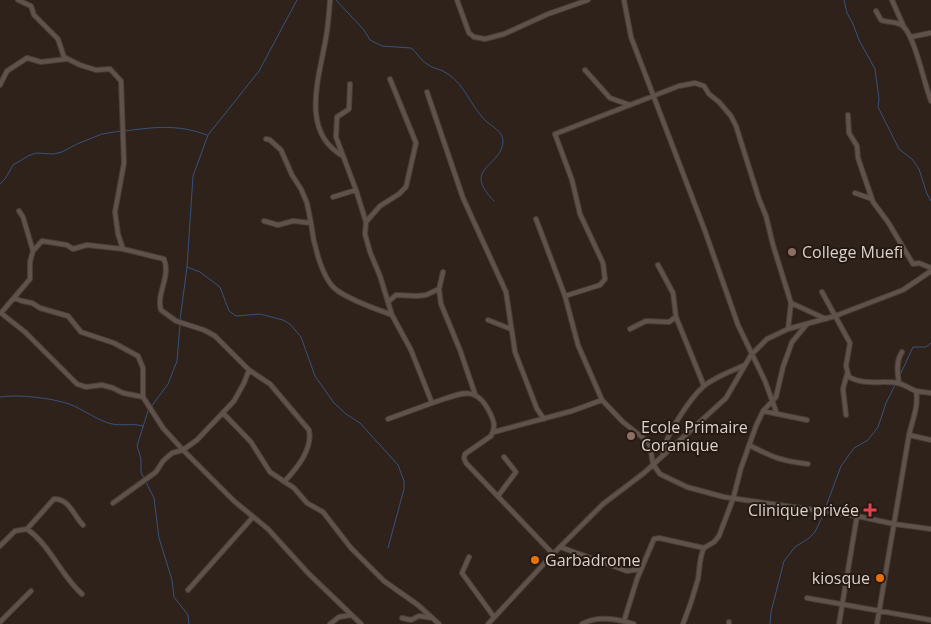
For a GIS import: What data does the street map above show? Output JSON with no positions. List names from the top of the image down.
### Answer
{
  "places": {
    "other": [
      "College Muefi",
      "Ecole Primaire Coranique",
      "Garbadrome",
      "kiosque"
    ],
    "health": ["Clinique privée"]
  }
}
